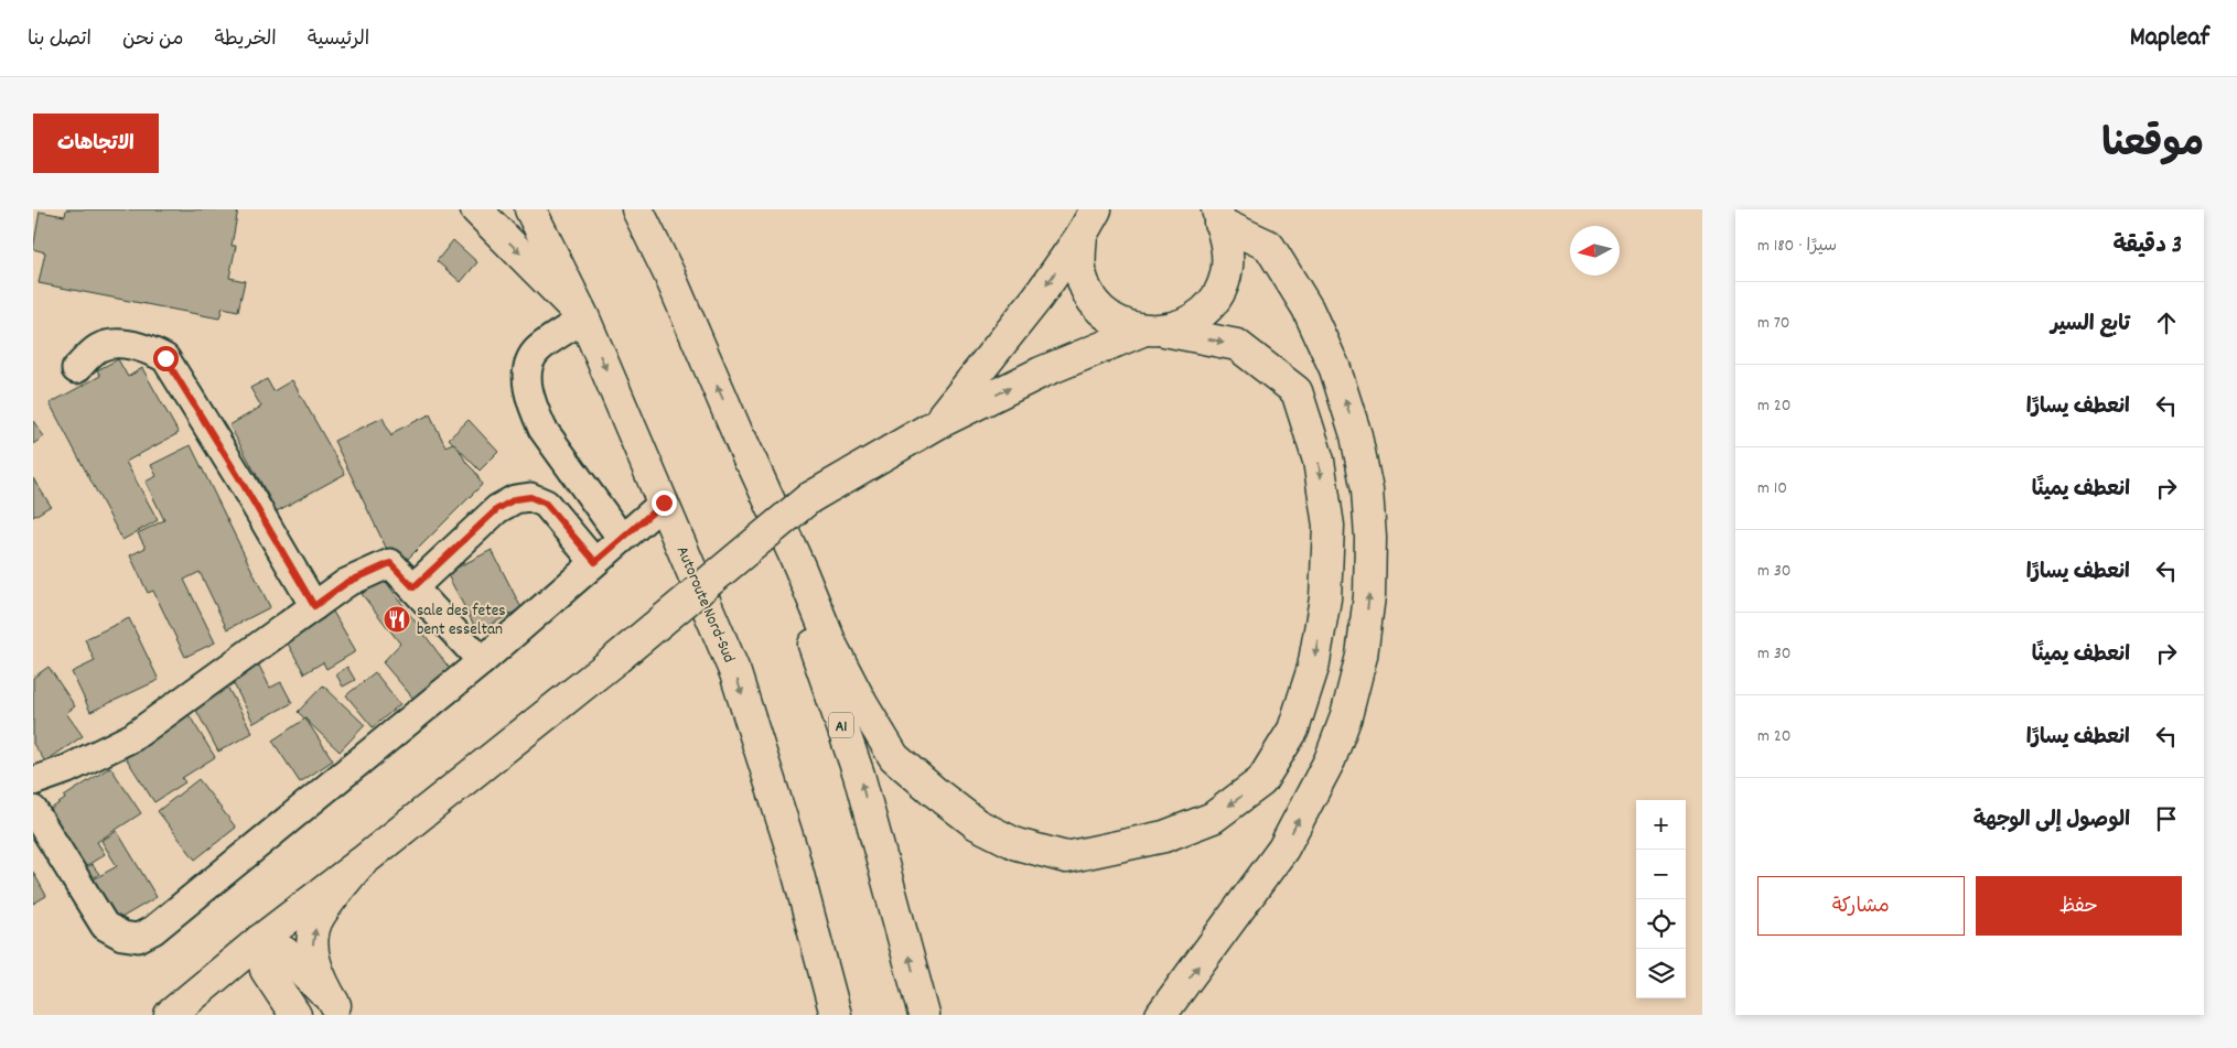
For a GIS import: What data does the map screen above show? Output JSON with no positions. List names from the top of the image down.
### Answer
{
  "streets": {
    "main road": ["Autoroute Nord-Sud", "A1"]
  },
  "places": {
    "restaurant": ["sale des fetes bent esseltan"]
  },
  "north": "left",
  "page": {
    "header": "Mapleaf",
    "nav": [
      "الرئيسية",
      "الخريطة",
      "من نحن",
      "اتصل بنا"
    ],
    "title": "موقعنا",
    "buttons": [
      "الاتجاهات",
      ["حفظ", "مشاركة"]
    ],
    "heading": ["3 دقيقة", "سيرًا · 180 m"],
    "list": [
      ["تابع السير", "70 m"],
      ["انعطف يسارًا", "20 m"],
      ["انعطف يمينًا", "10 m"],
      ["انعطف يسارًا", "30 m"],
      ["انعطف يمينًا", "30 m"],
      ["انعطف يسارًا", "20 m"],
      "الوصول إلى الوجهة"
    ],
    "map_buttons": ["+", "−"]
  }
}
